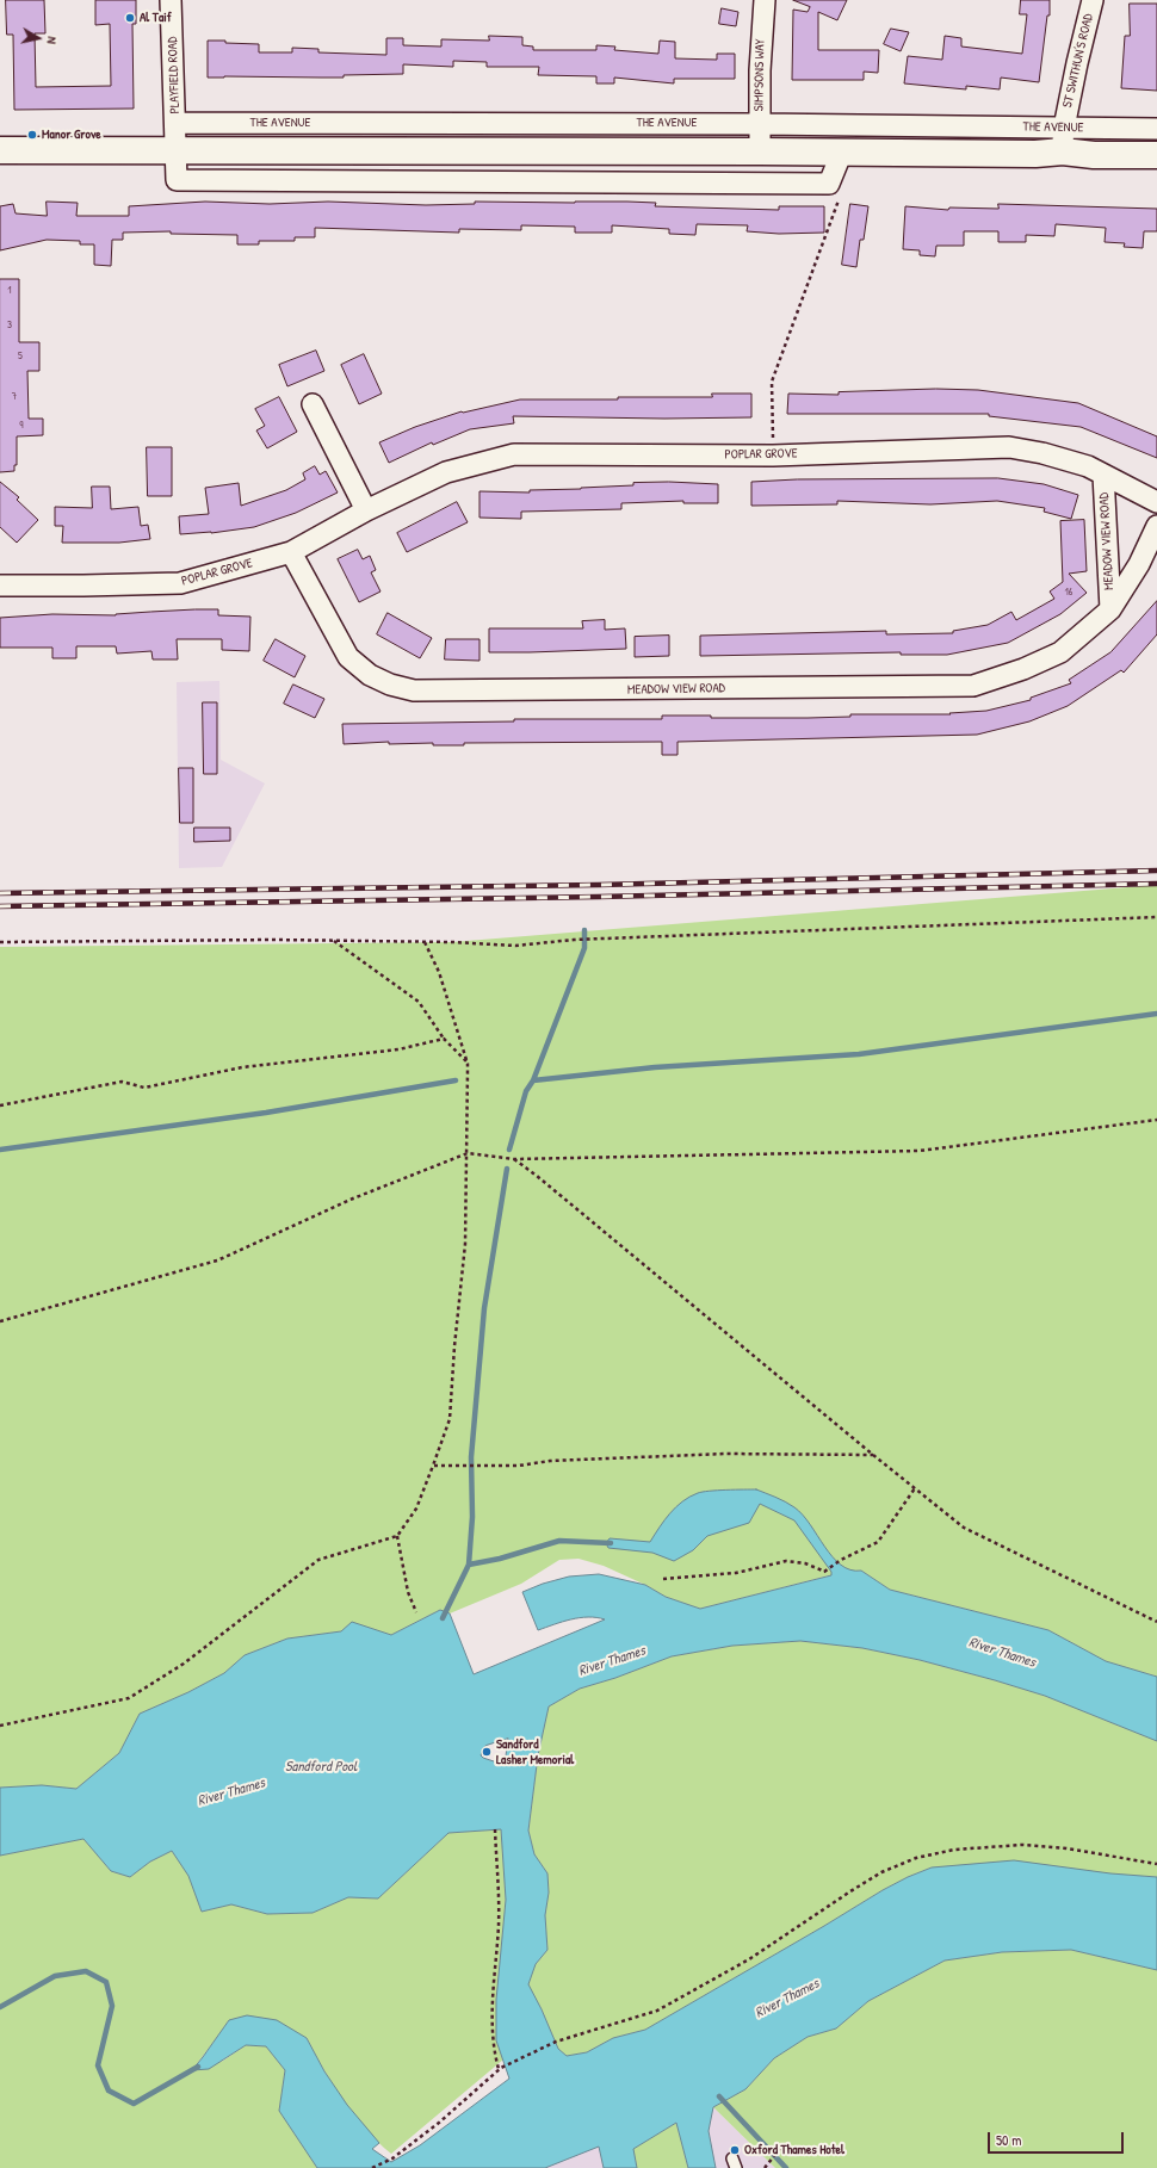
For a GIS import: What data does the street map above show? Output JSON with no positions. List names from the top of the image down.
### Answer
{
  "streets": {
    "street": [
      "ST SWITHUN'S ROAD",
      "PLAYFIELD ROAD",
      "SIMPSONS WAY",
      "THE AVENUE",
      "POPLAR GROVE",
      "MEADOW VIEW ROAD"
    ]
  },
  "crossings": [
    ["ST SWITHUN'S ROAD", "THE AVENUE"],
    ["PLAYFIELD ROAD", "THE AVENUE"],
    ["SIMPSONS WAY", "THE AVENUE"],
    ["POPLAR GROVE", "MEADOW VIEW ROAD"]
  ],
  "water": ["River Thames", "Sandford Pool"],
  "places": [
    "Al Taif",
    "Manor Grove",
    "Sandford Lasher Memorial",
    "Oxford Thames Hotel"
  ],
  "house_numbers": [
    "1",
    "3",
    "5",
    "7",
    "9",
    "16"
  ],
  "scale_bar": "50 m",
  "north": "right"
}
